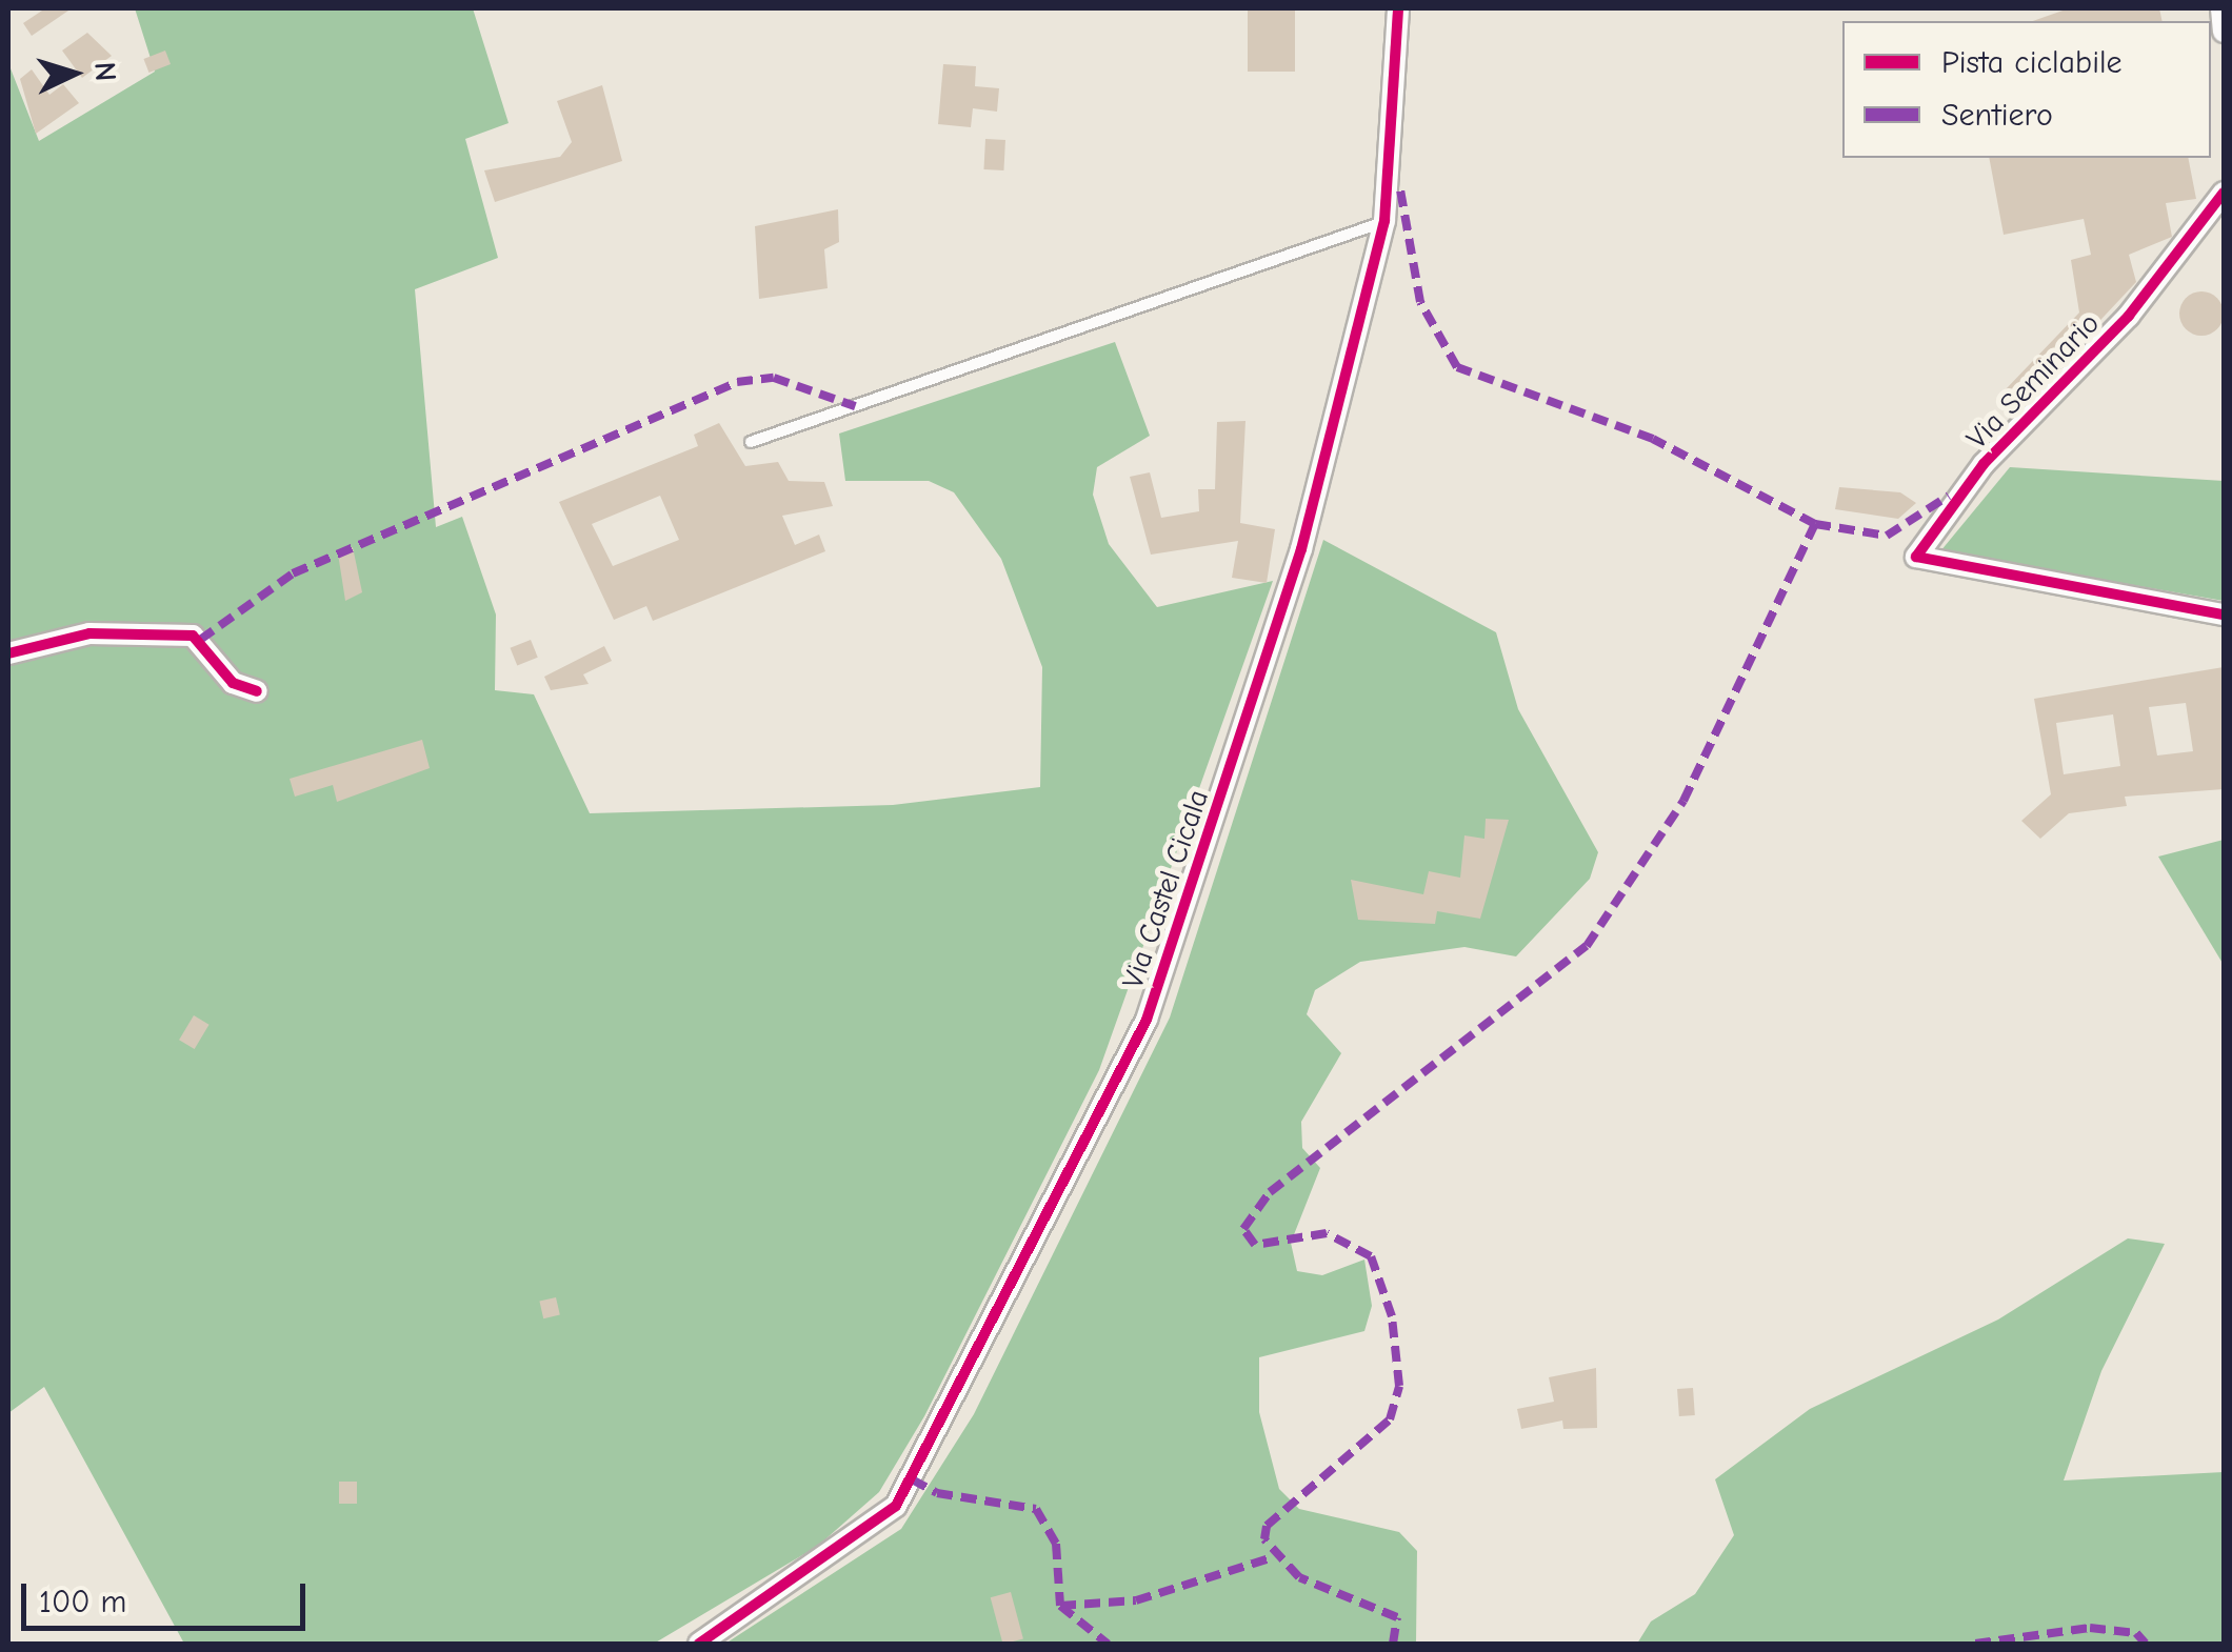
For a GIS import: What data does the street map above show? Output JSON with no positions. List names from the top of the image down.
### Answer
{
  "streets": {
    "street": ["Via Seminario", "Via Castel Cicala"]
  },
  "legend": ["Pista ciclabile", "Sentiero"],
  "scale_bar": "100 m",
  "north": "right"
}
